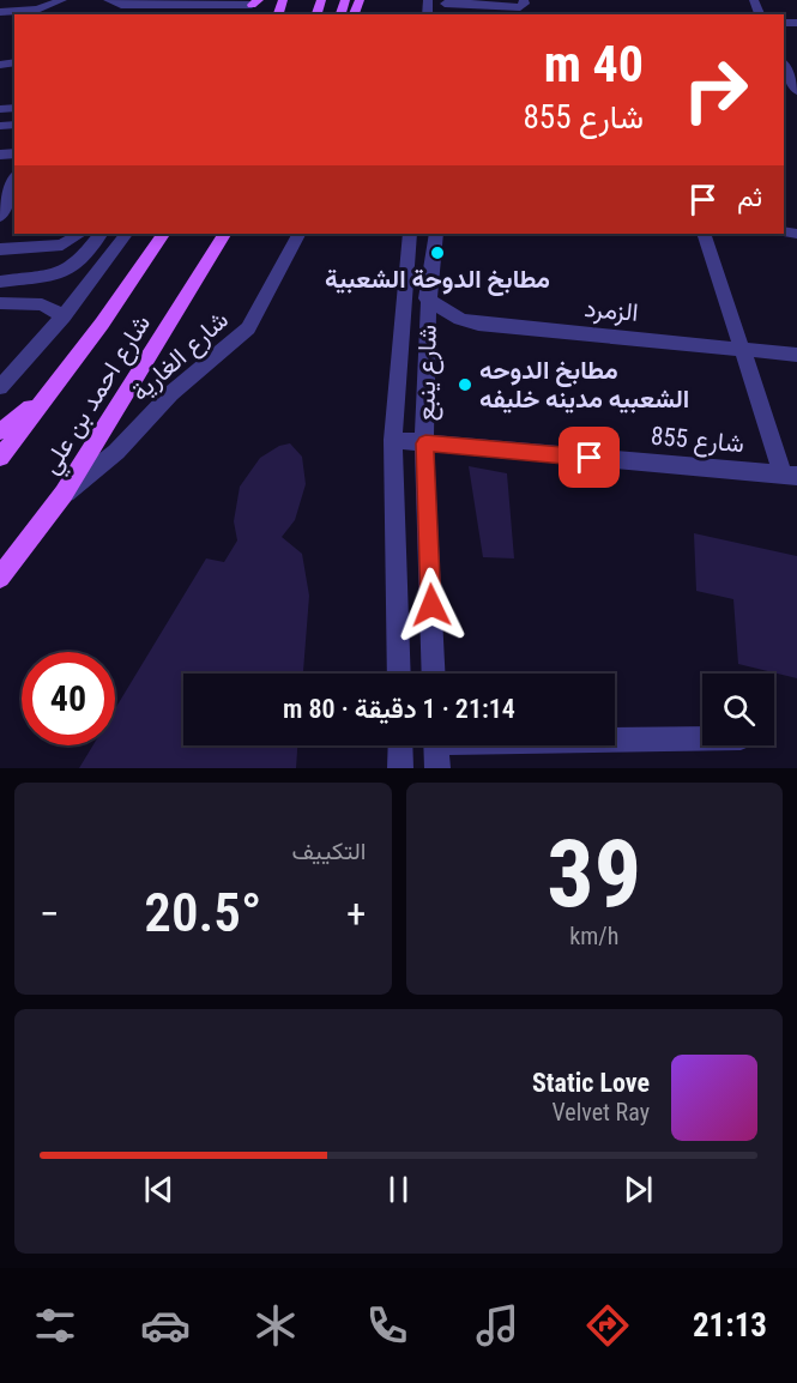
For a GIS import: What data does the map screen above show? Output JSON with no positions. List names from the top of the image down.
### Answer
{
  "streets": {
    "main road": ["شارع احمد بن علي"],
    "street": [
      "الزمرد",
      "شارع الغارية",
      "شارع ينبع",
      "شارع 855"
    ]
  },
  "crossings": [
    ["الزمرد", "شارع ينبع"],
    ["الزمرد", "شارع 855"],
    ["شارع الغارية", "شارع احمد بن علي"],
    ["شارع ينبع", "شارع 855"]
  ],
  "places": ["مطابخ الدوحة الشعبية", "مطابخ الدوحه الشعبيه مدينه خليفه"],
  "page": {
    "turn": ["40 m", "شارع 855"],
    "then": "ثم",
    "limit": "40",
    "trip": "21:14 · 1 دقيقة · 80 m",
    "tile": [
      ["39", "km/h"],
      "التكييف"
    ],
    "heat": ["−", "20.5°", "+"],
    "song": ["Static Love", "Velvet Ray"],
    "tabs": "21:13"
  }
}
